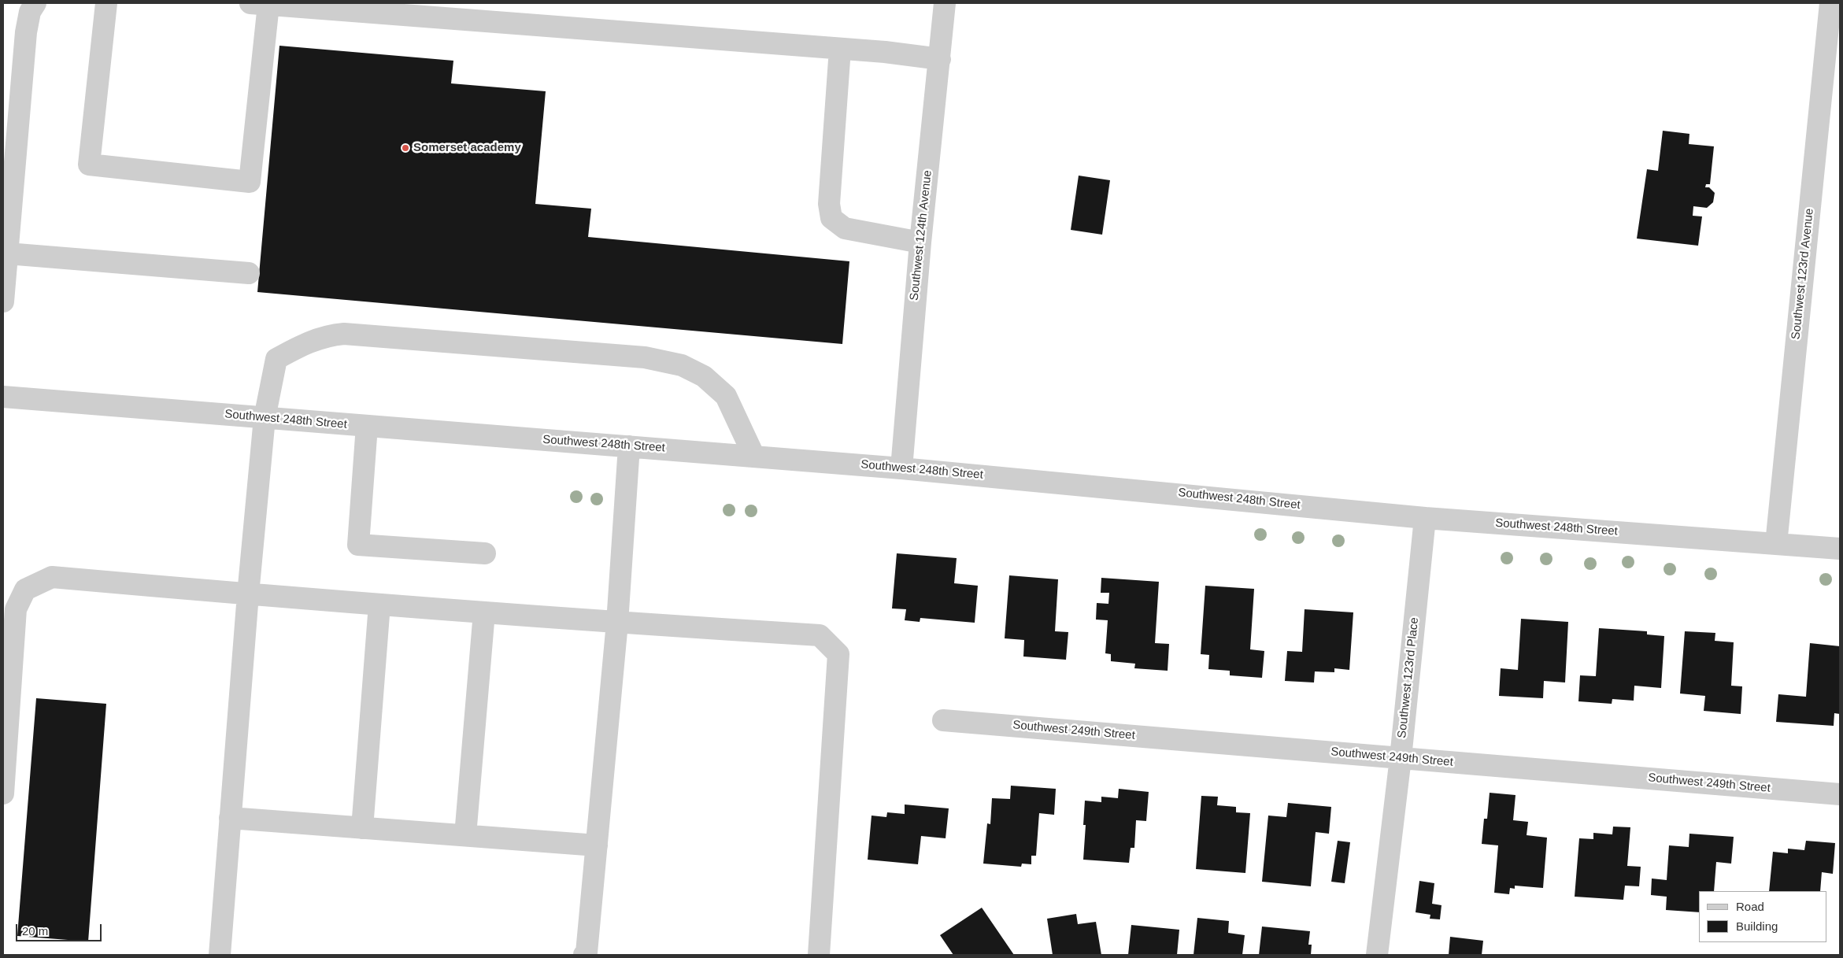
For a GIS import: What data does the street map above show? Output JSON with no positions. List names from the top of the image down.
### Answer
{
  "streets": {
    "street": [
      "Southwest 124th Avenue",
      "Southwest 123rd Avenue",
      "Southwest 248th Street",
      "Southwest 123rd Place",
      "Southwest 249th Street"
    ]
  },
  "crossings": [
    ["Southwest 124th Avenue", "Southwest 248th Street"],
    ["Southwest 123rd Avenue", "Southwest 248th Street"],
    ["Southwest 248th Street", "Southwest 123rd Place"],
    ["Southwest 123rd Place", "Southwest 249th Street"]
  ],
  "places": ["Somerset academy"],
  "legend": ["Road", "Building"],
  "scale_bar": "20 m"
}
